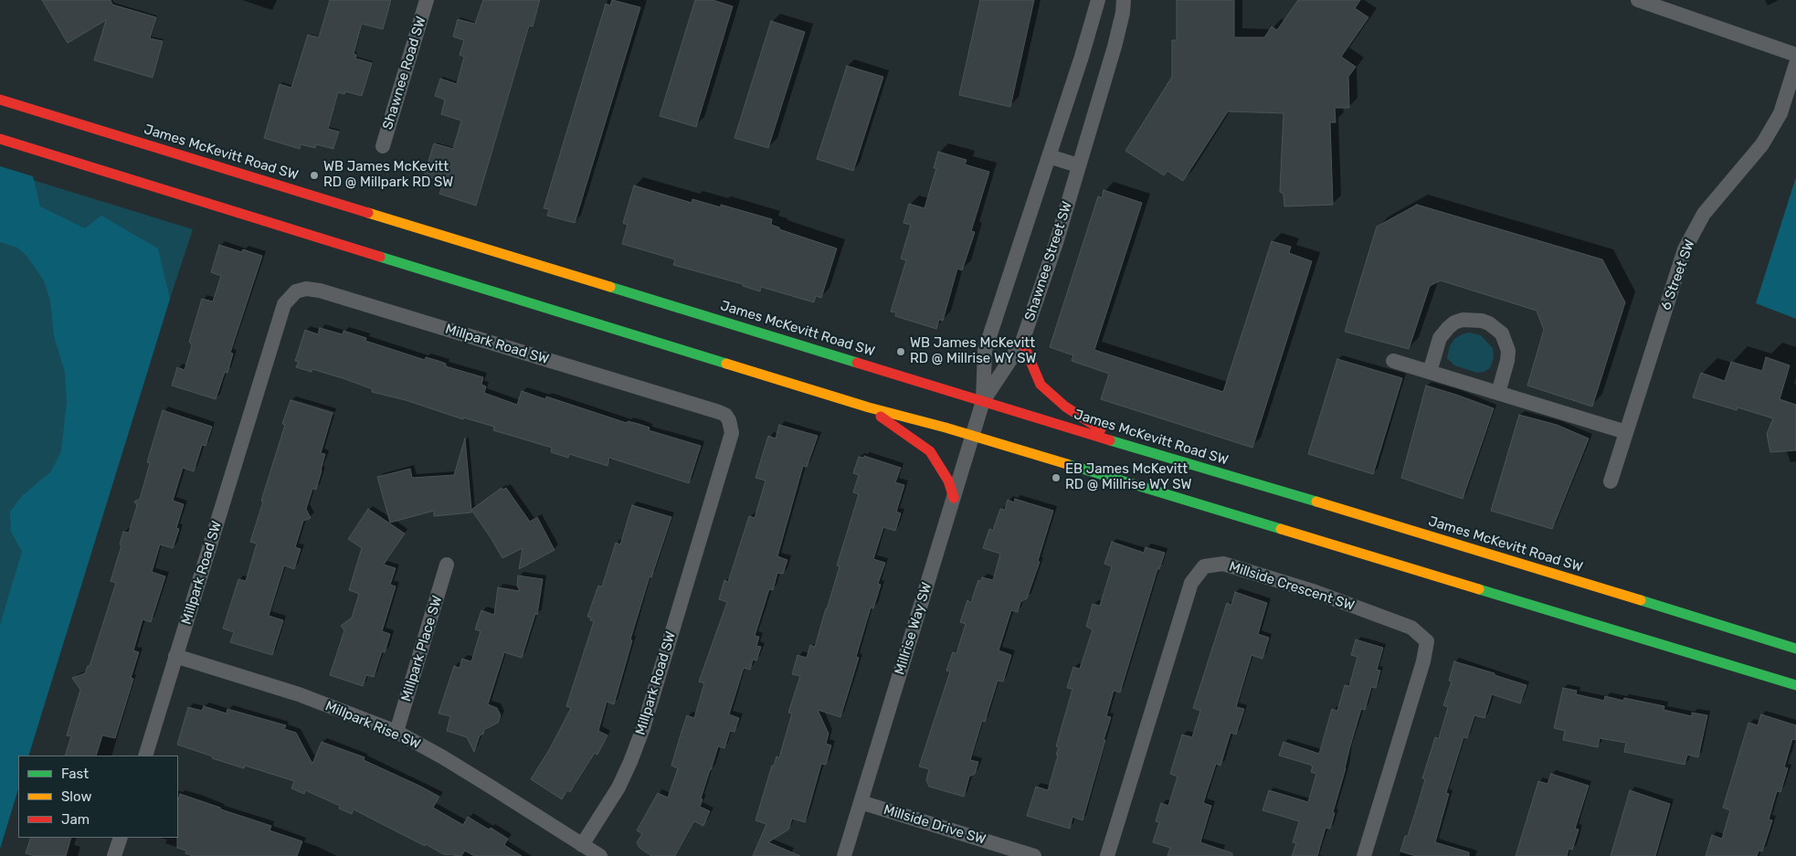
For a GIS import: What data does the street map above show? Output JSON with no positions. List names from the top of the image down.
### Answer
{
  "streets": {
    "main road": ["James McKevitt Road SW"],
    "street": [
      "Shawnee Road SW",
      "Shawnee Street SW",
      "6 Street SW",
      "Millpark Road SW",
      "Millside Crescent SW",
      "Millrise Way SW",
      "Millpark Place SW",
      "Millpark Rise SW",
      "Millside Drive SW"
    ]
  },
  "crossings": [
    ["James McKevitt Road SW", "Shawnee Street SW"],
    ["James McKevitt Road SW", "Millrise Way SW"],
    ["Shawnee Street SW", "Millrise Way SW"],
    ["Millpark Road SW", "Millpark Rise SW"],
    ["Millrise Way SW", "Millside Drive SW"],
    ["Millpark Place SW", "Millpark Rise SW"]
  ],
  "places": ["WB James McKevitt RD @ Millpark RD SW", "WB James McKevitt RD @ Millrise WY SW", "EB James McKevitt RD @ Millrise WY SW"],
  "legend": ["Fast", "Slow", "Jam"]
}
